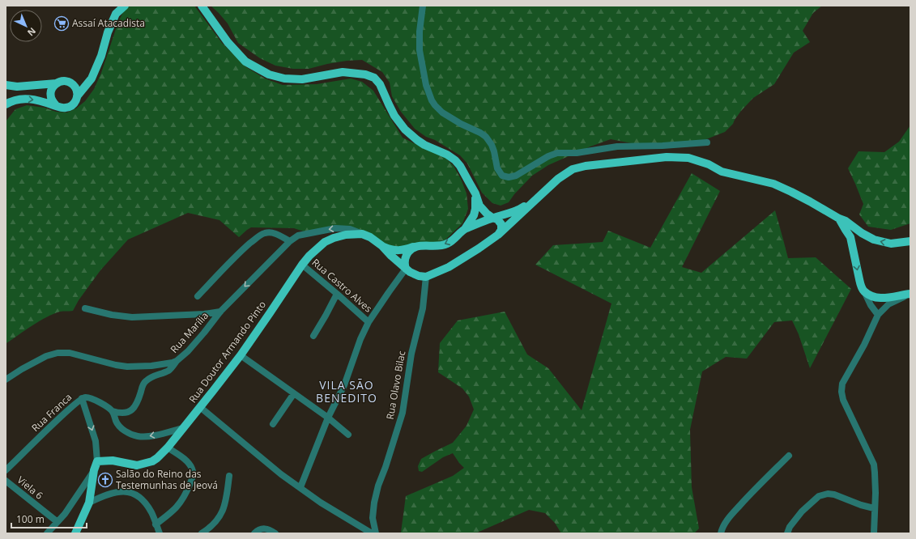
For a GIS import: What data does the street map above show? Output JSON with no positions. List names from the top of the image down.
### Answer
{
  "streets": {
    "main road": ["Rua Doutor Armando Pinto"],
    "street": [
      "Rua Castro Alves",
      "Rua Marília",
      "Rua Olavo Bilac",
      "Rua Franca",
      "Viela 6"
    ]
  },
  "crossings": [
    ["Rua Castro Alves", "Rua Doutor Armando Pinto"],
    ["Rua Marília", "Rua Doutor Armando Pinto"]
  ],
  "one_way": ["Rua Marília"],
  "districts": ["VILA SÃO BENEDITO"],
  "places": {
    "supermarket": ["Assaí Atacadista"],
    "church": ["Salão do Reino das Testemunhas de Jeová"]
  },
  "scale_bar": "100 m",
  "north": "bottom right"
}
